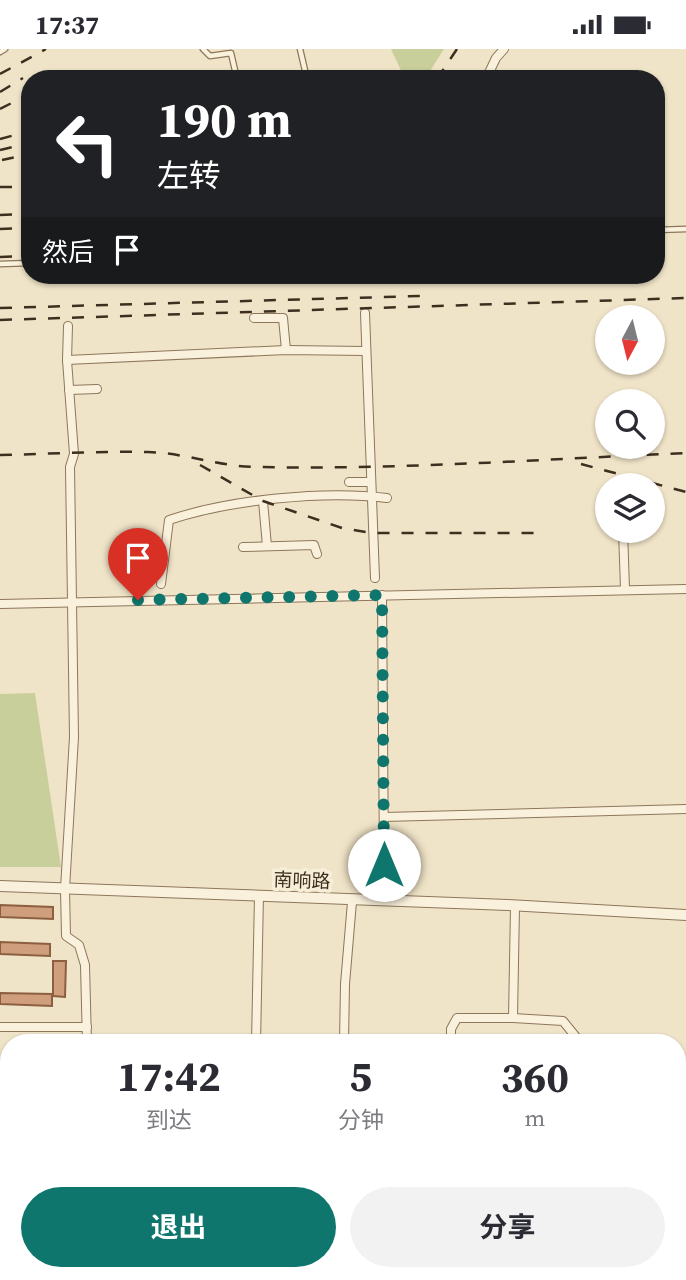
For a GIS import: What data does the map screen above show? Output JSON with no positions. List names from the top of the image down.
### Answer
{
  "streets": {
    "street": ["南响路"]
  },
  "north": "bottom",
  "page": {
    "status": "17:37",
    "turn": ["190 m", "左转"],
    "then": "然后",
    "eta": [
      "17:42",
      "到达",
      "5",
      "分钟",
      "360",
      "m"
    ],
    "buttons": ["退出", "分享"]
  }
}
